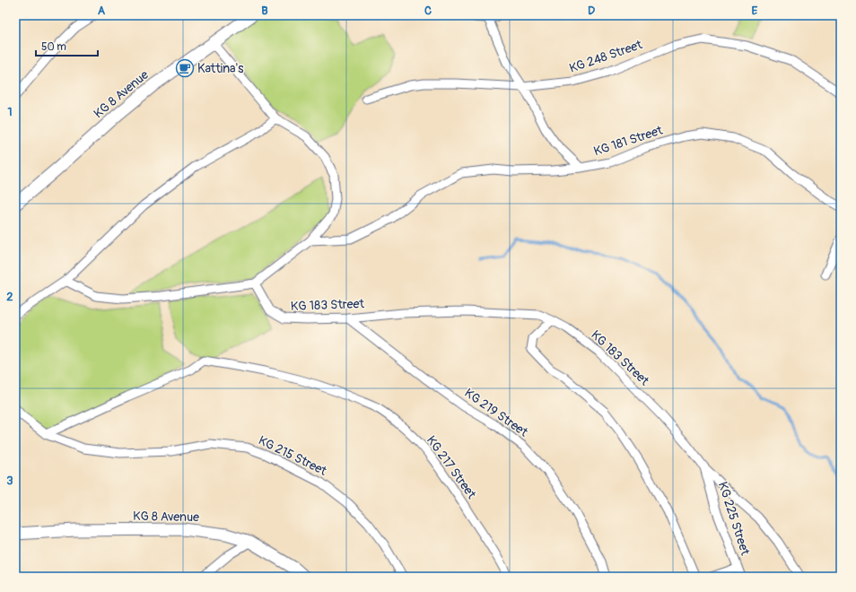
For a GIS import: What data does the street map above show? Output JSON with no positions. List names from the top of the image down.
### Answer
{
  "streets": {
    "street": [
      "KG 248 Street",
      "KG 8 Avenue",
      "KG 181 Street",
      "KG 183 Street",
      "KG 219 Street",
      "KG 215 Street",
      "KG 217 Street",
      "KG 225 Street"
    ]
  },
  "crossings": [
    ["KG 248 Street", "KG 181 Street"],
    ["KG 183 Street", "KG 219 Street"],
    ["KG 183 Street", "KG 225 Street"],
    ["KG 215 Street", "KG 217 Street"]
  ],
  "places": {
    "cafe": ["Kattina's"]
  },
  "scale_bar": "50 m",
  "grid": {
    "columns": [
      "A",
      "B",
      "C",
      "D",
      "E"
    ],
    "rows": ["1", "2", "3"]
  }
}
